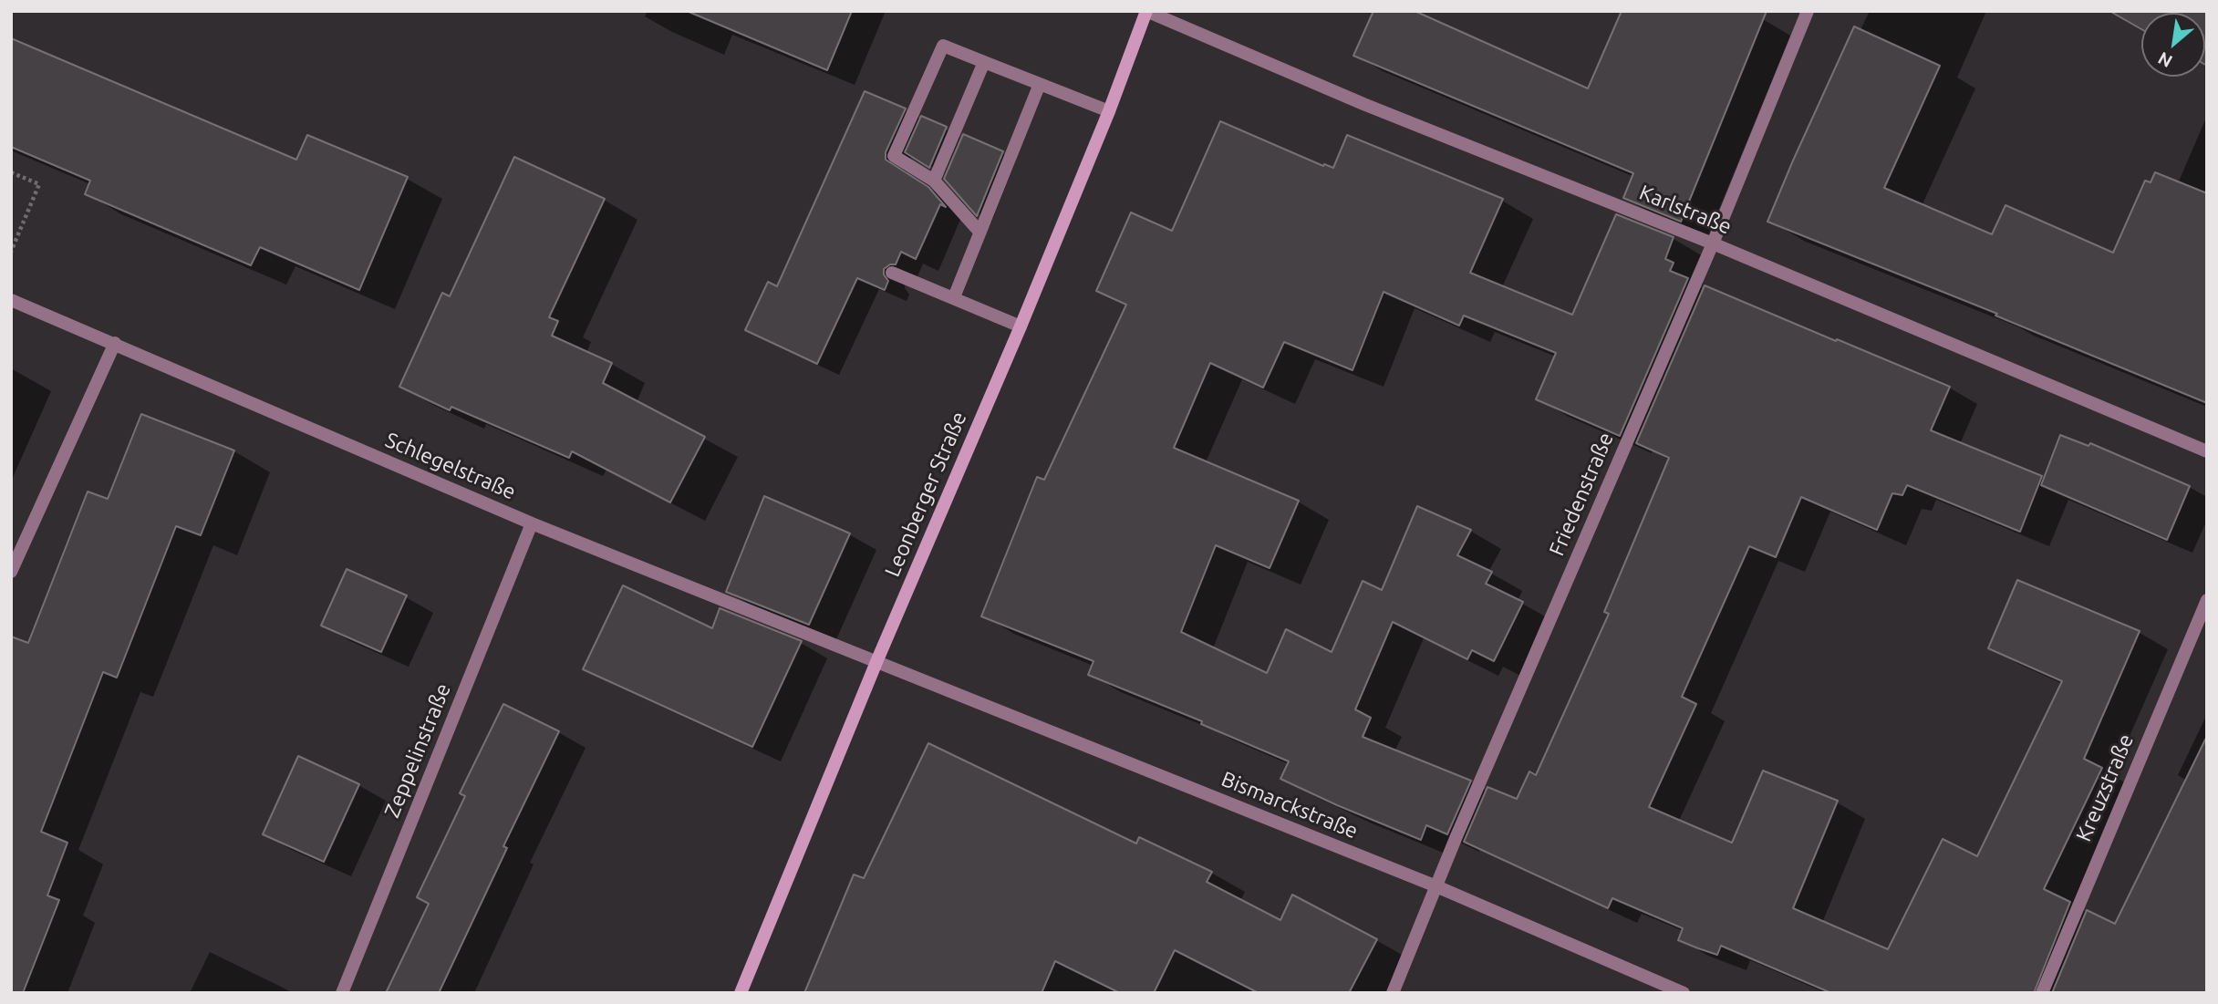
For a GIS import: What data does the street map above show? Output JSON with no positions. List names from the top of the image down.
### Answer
{
  "streets": {
    "street": [
      "Karlstraße",
      "Schlegelstraße",
      "Leonberger Straße",
      "Friedenstraße",
      "Zeppelinstraße",
      "Kreuzstraße",
      "Bismarckstraße"
    ]
  },
  "crossings": [
    ["Karlstraße", "Leonberger Straße"],
    ["Karlstraße", "Friedenstraße"],
    ["Schlegelstraße", "Leonberger Straße"],
    ["Schlegelstraße", "Zeppelinstraße"],
    ["Schlegelstraße", "Bismarckstraße"],
    ["Leonberger Straße", "Bismarckstraße"],
    ["Friedenstraße", "Bismarckstraße"]
  ],
  "north": "bottom left"
}
